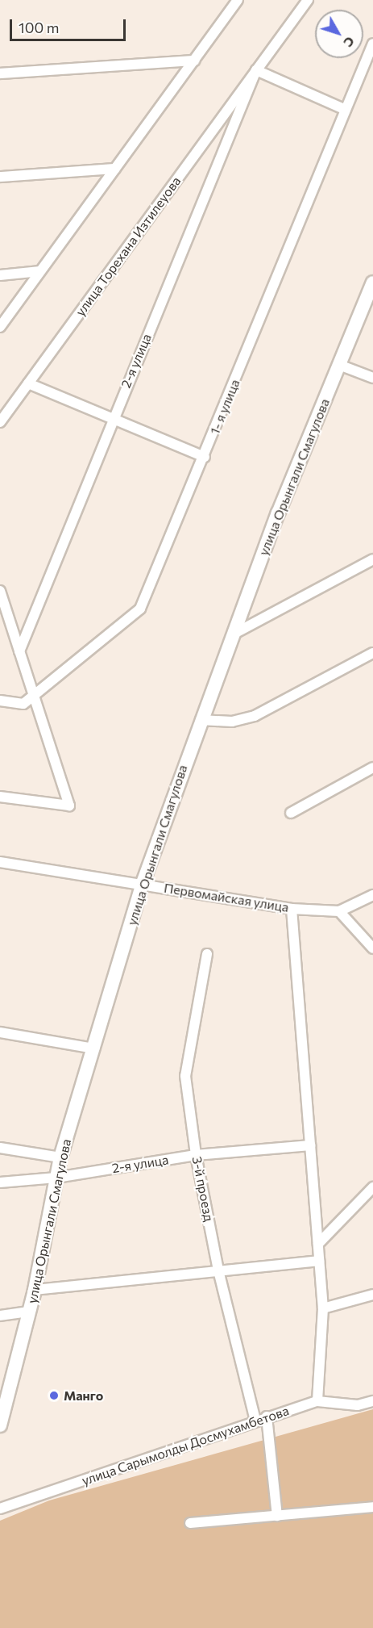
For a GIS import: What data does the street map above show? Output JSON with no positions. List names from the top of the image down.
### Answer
{
  "streets": {
    "main road": ["улица Орынгали Смагулова"],
    "street": [
      "улица Торехана Изтилеуова",
      "2-я улица",
      "1- я улица",
      "Первомайская улица",
      "3-й проезд",
      "улица Сарымолды Досмухамбетова"
    ]
  },
  "crossings": [
    ["улица Торехана Изтилеуова", "2-я улица"],
    ["2-я улица", "улица Орынгали Смагулова"],
    ["2-я улица", "3-й проезд"],
    ["улица Орынгали Смагулова", "Первомайская улица"],
    ["3-й проезд", "улица Сарымолды Досмухамбетова"]
  ],
  "places": ["Манго"],
  "scale_bar": "100 m",
  "north": "bottom right"
}
